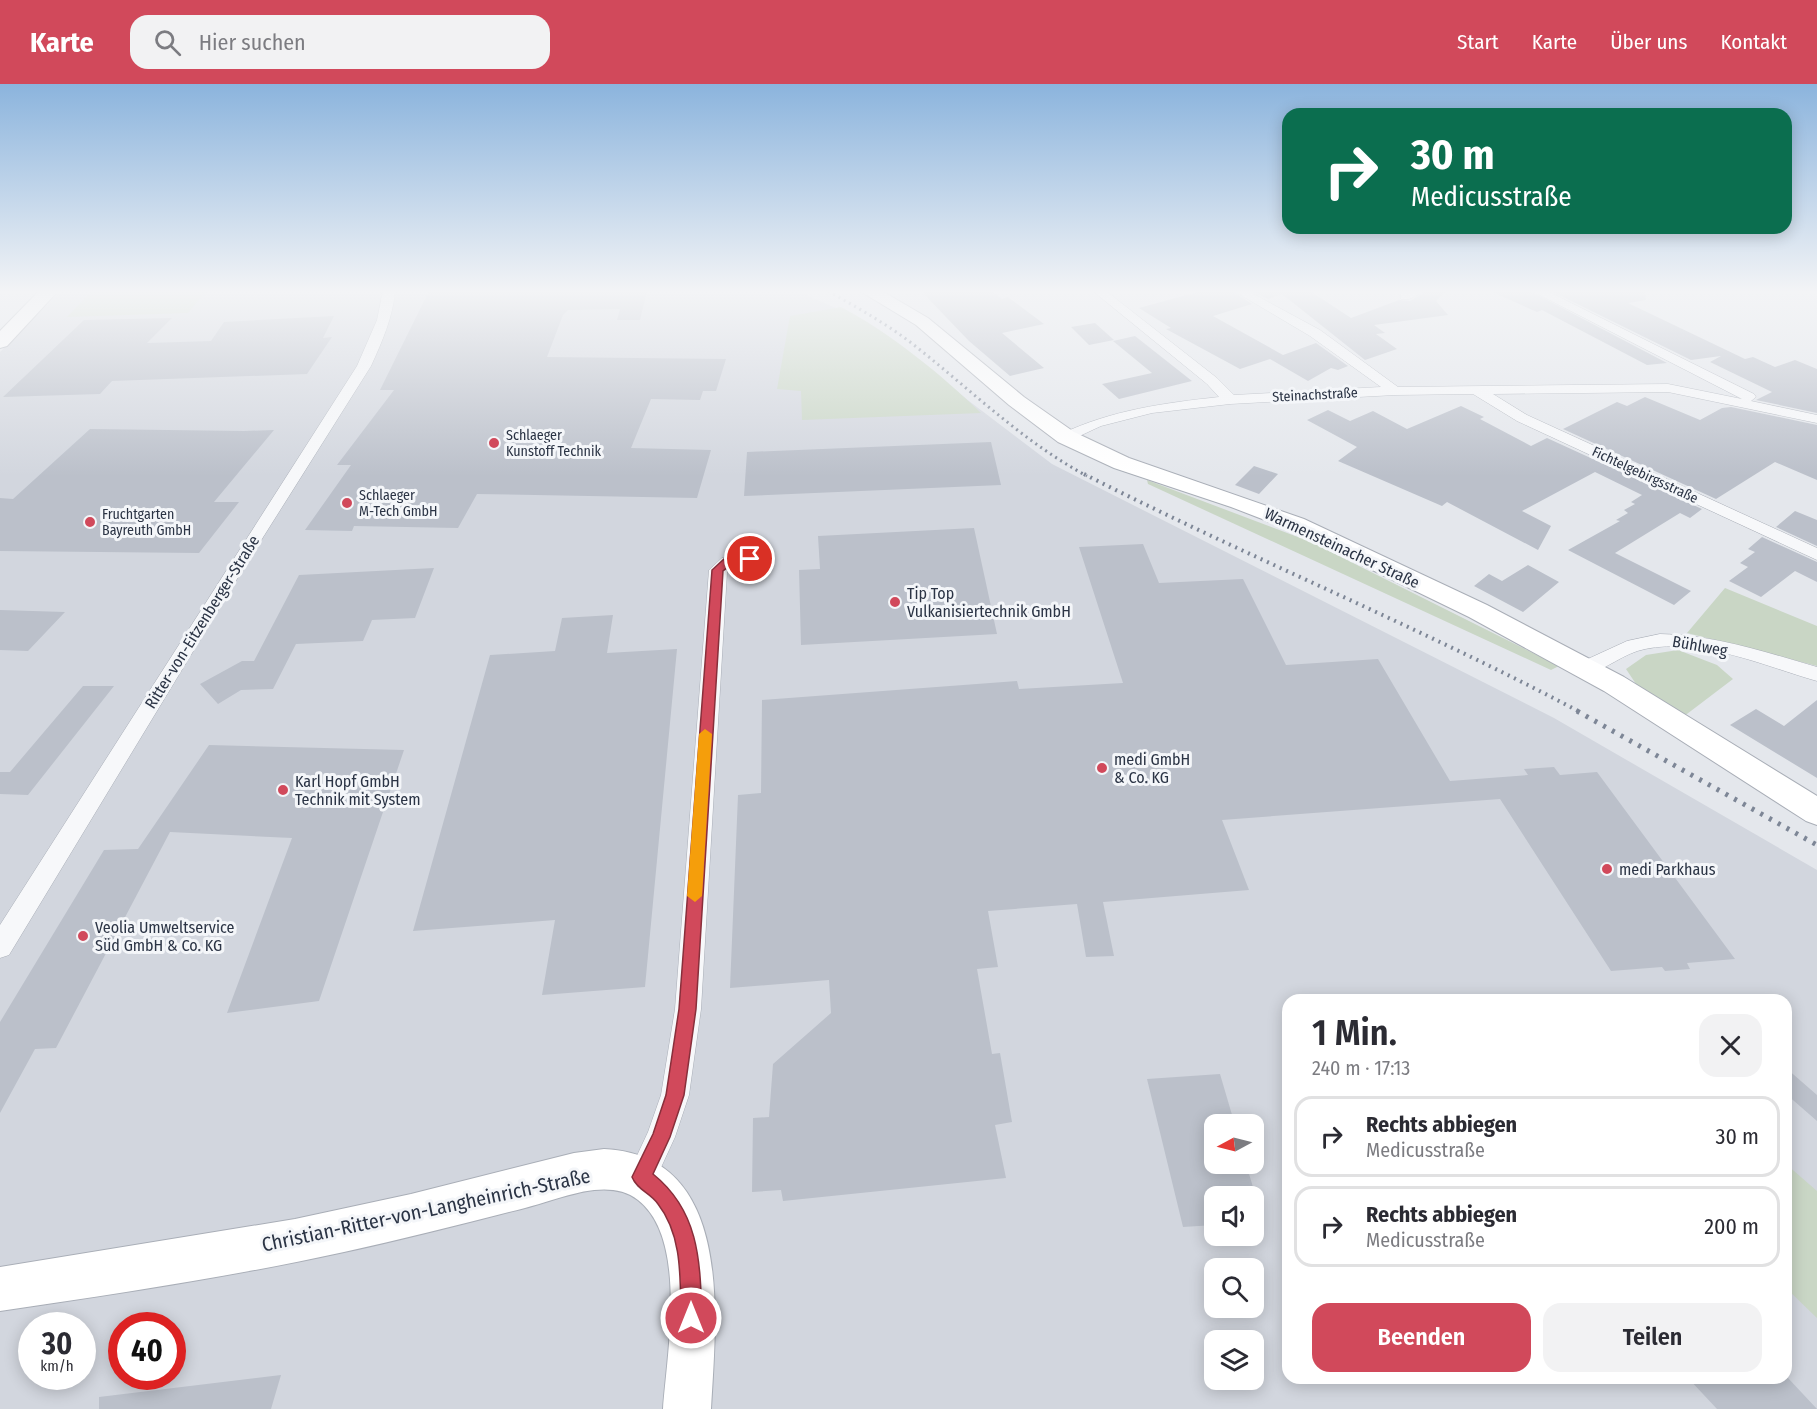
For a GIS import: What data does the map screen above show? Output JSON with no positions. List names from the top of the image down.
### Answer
{
  "streets": {
    "street": [
      "Steinachstraße",
      "Fichtelgebirgsstraße",
      "Warmensteinacher Straße",
      "Ritter-von-Eitzenberger-Straße",
      "Bühlweg",
      "Christian-Ritter-von-Langheinrich-Straße"
    ]
  },
  "crossings": [
    ["Steinachstraße", "Fichtelgebirgsstraße"],
    ["Steinachstraße", "Warmensteinacher Straße"],
    ["Warmensteinacher Straße", "Bühlweg"]
  ],
  "places": [
    "Schlaeger Kunstoff Technik",
    "Schlaeger M-Tech GmbH",
    "Fruchtgarten Bayreuth GmbH",
    "Tip Top Vulkanisiertechnik GmbH",
    "medi GmbH & Co. KG",
    "Karl Hopf GmbH Technik mit System",
    "medi Parkhaus",
    "Veolia Umweltservice Süd GmbH & Co. KG"
  ],
  "north": "left",
  "page": {
    "header": "Karte",
    "search": "Hier suchen",
    "nav": [
      "Start",
      "Karte",
      "Über uns",
      "Kontakt"
    ],
    "turn": ["30 m", "Medicusstraße"],
    "heading": ["1 Min.", "240 m · 17:13"],
    "list": [
      {
        "name": "Rechts abbiegen",
        "note": "Medicusstraße",
        "value": "30 m"
      },
      {
        "name": "Rechts abbiegen",
        "note": "Medicusstraße",
        "value": "200 m"
      }
    ],
    "buttons": ["Beenden", "Teilen"],
    "speed": "30 km/h",
    "limit": "40"
  }
}
